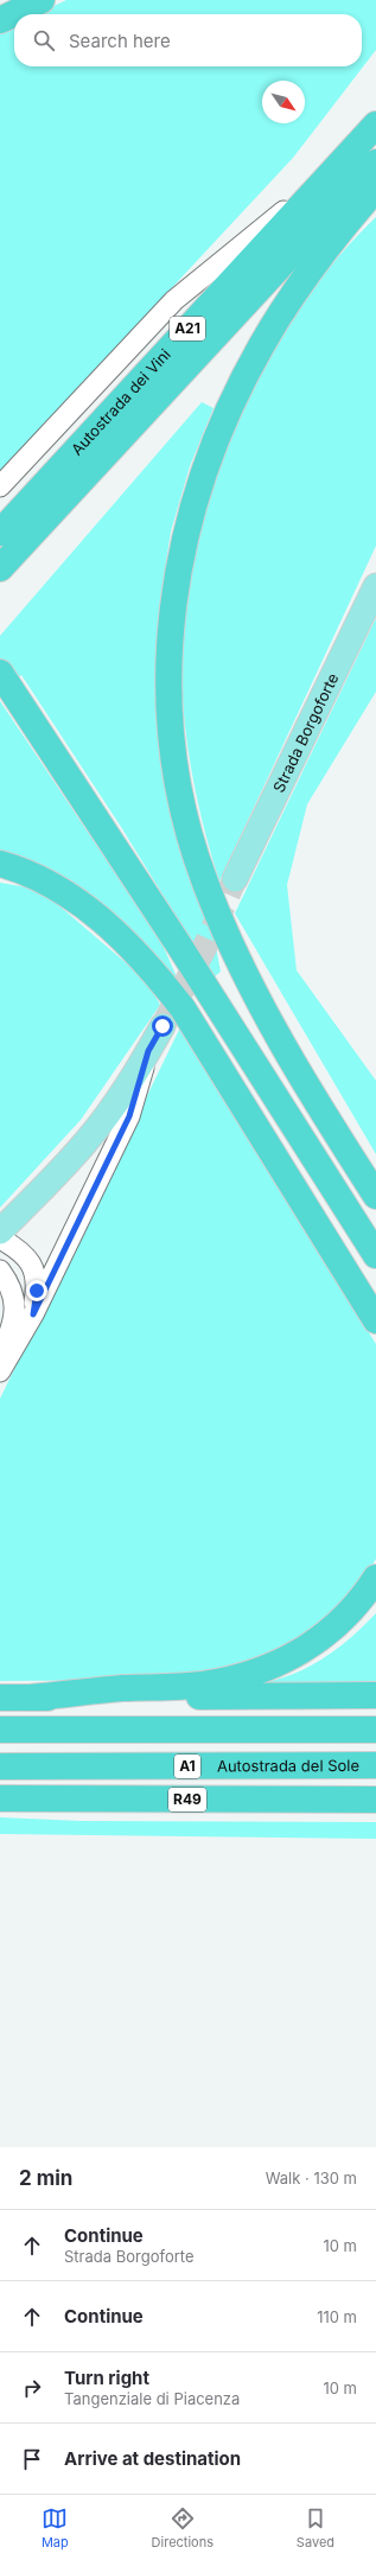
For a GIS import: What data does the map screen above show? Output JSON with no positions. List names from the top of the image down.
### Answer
{
  "streets": {
    "highway": [
      "A21",
      "Autostrada dei Vini",
      "Autostrada del Sole",
      "A1",
      "R49"
    ],
    "main road": ["Strada Borgoforte"]
  },
  "north": "bottom right",
  "page": {
    "search": "Search here",
    "heading": ["2 min", "Walk · 130 m"],
    "list": [
      ["Continue", "Strada Borgoforte", "10 m"],
      ["Continue", "110 m"],
      ["Turn right", "Tangenziale di Piacenza", "10 m"],
      "Arrive at destination"
    ],
    "nav": ["Map", "Directions", "Saved"]
  }
}
